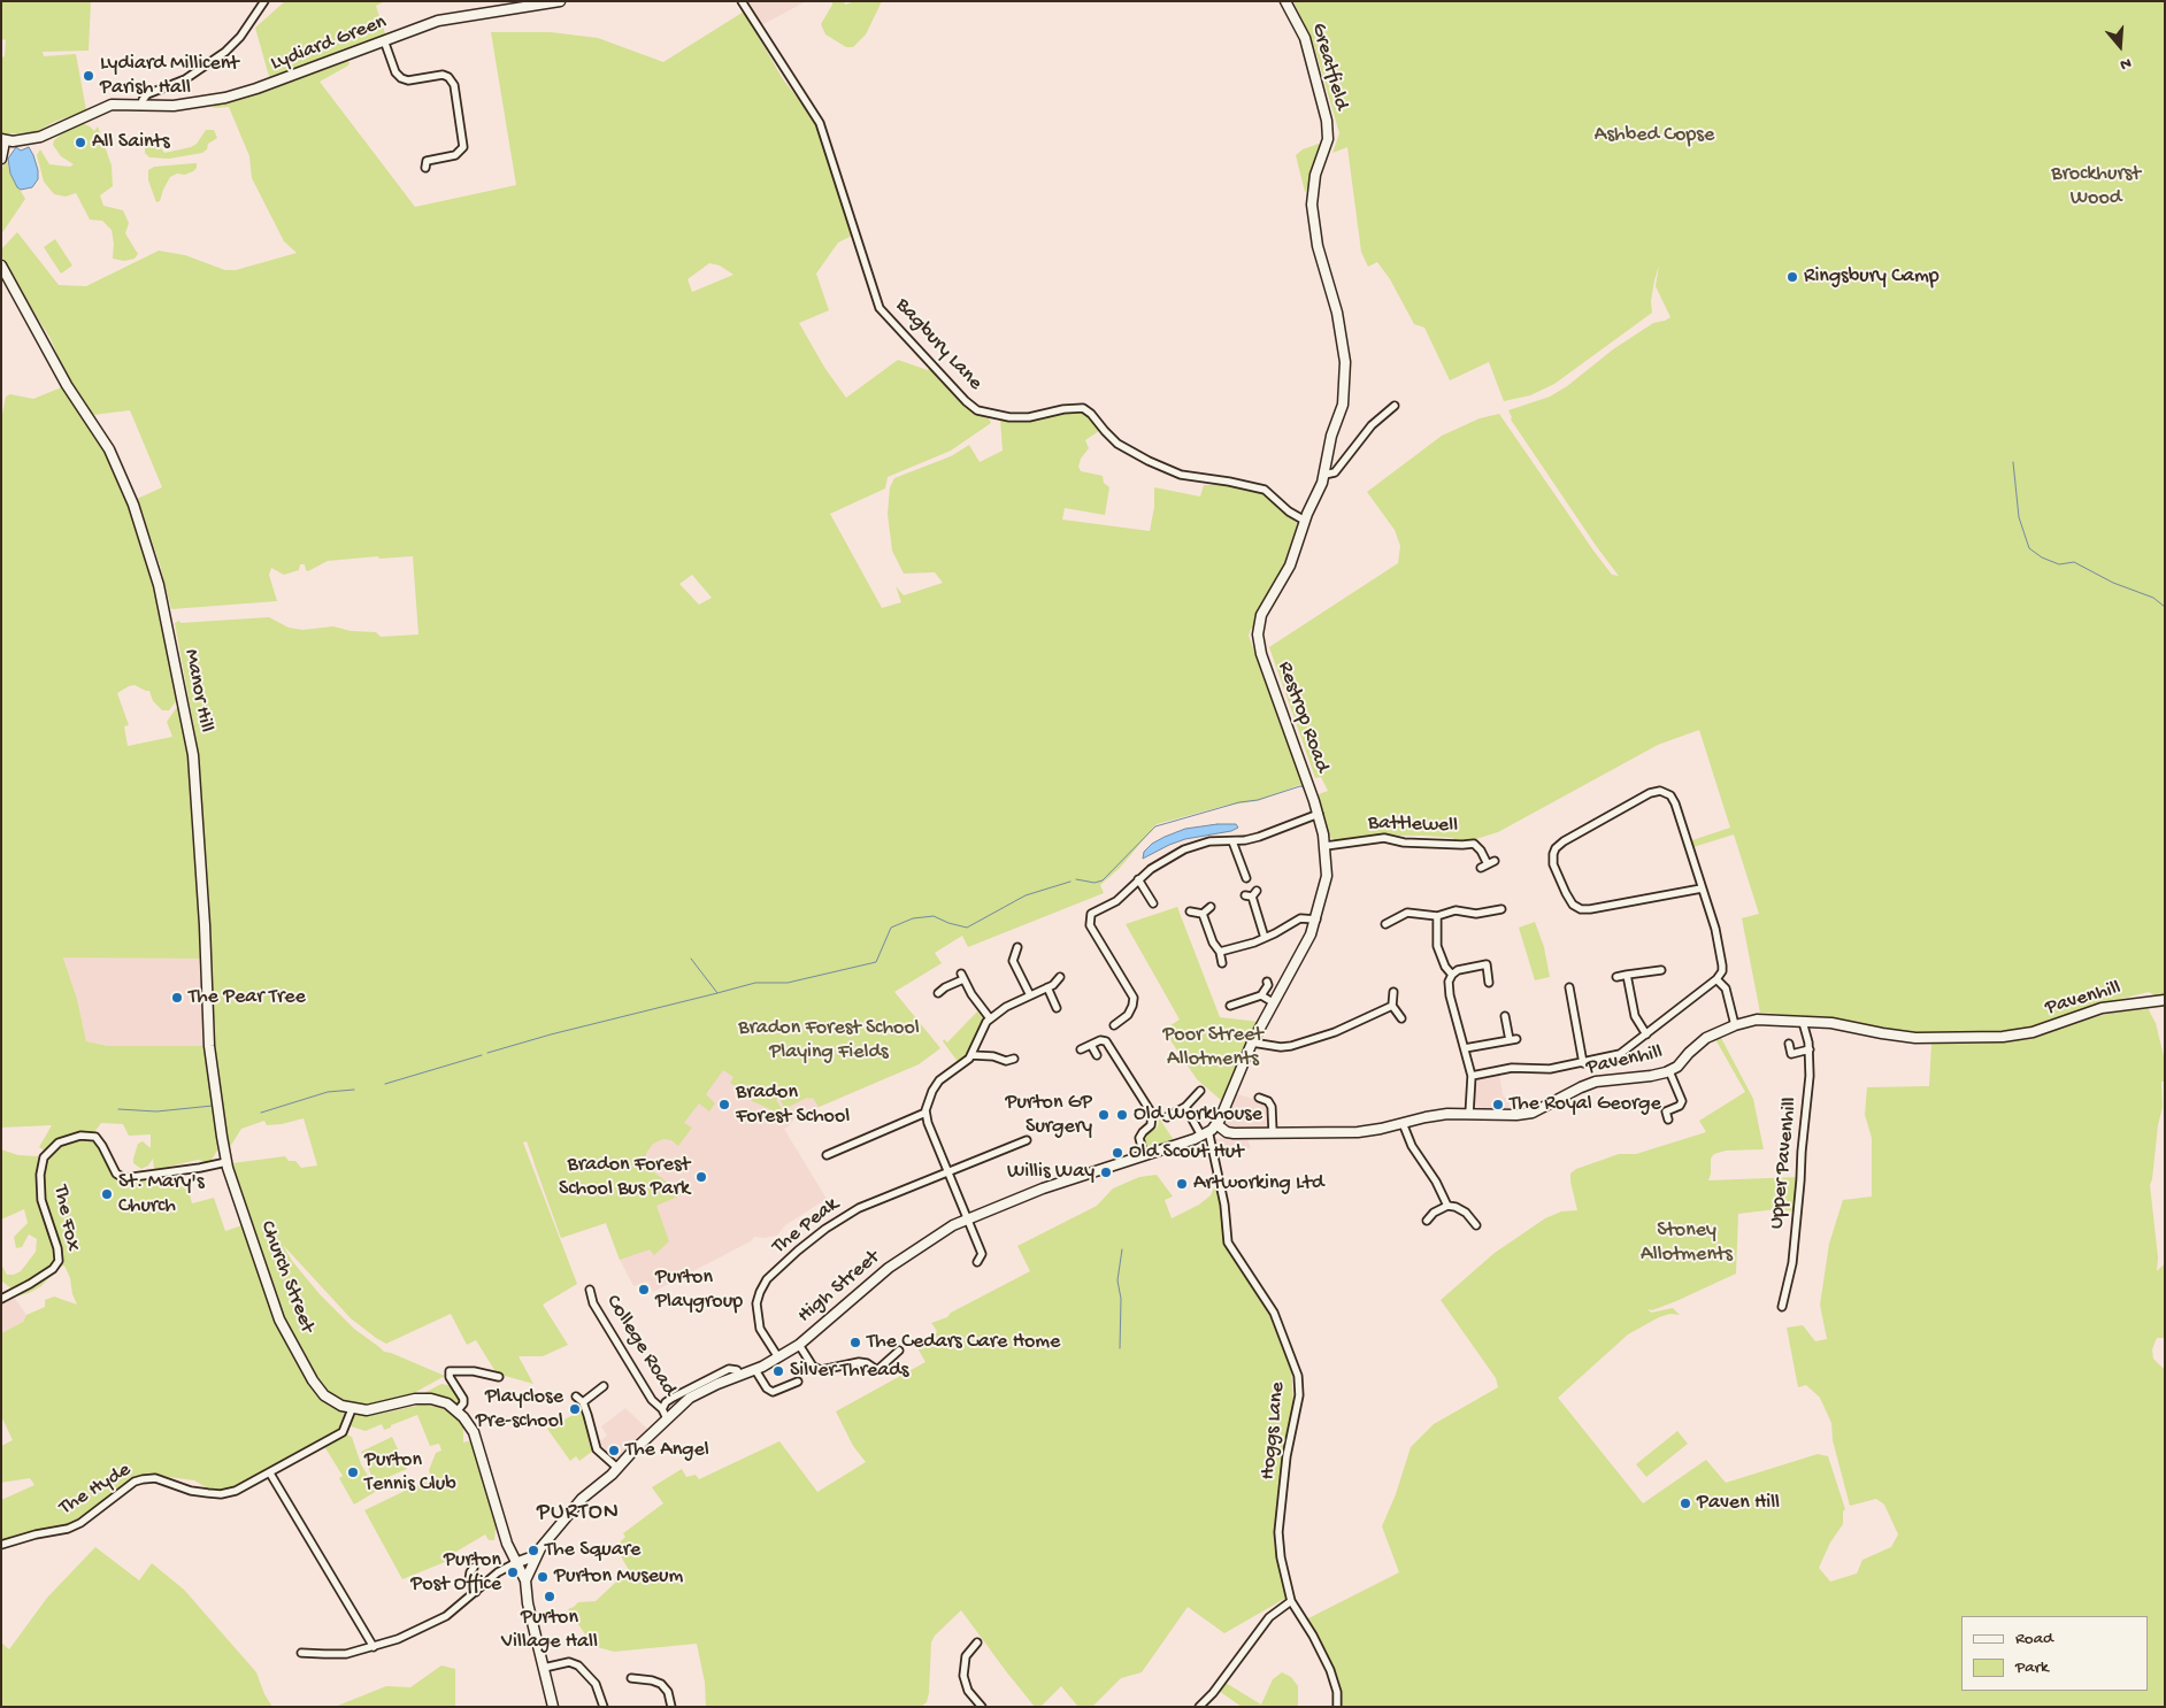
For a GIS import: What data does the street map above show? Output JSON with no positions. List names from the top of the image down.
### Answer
{
  "streets": {
    "street": [
      "Lydiard Green",
      "Greatfield",
      "Bagbury Lane",
      "Manor Hill",
      "Restrop Road",
      "Battlewell",
      "Pavenhill",
      "Upper Pavenhill",
      "The Fox",
      "The Peak",
      "Church Street",
      "High Street",
      "College Road",
      "Hoggs Lane",
      "The Hyde"
    ]
  },
  "crossings": [
    ["Greatfield", "Restrop Road"],
    ["Bagbury Lane", "Restrop Road"],
    ["Manor Hill", "The Fox"],
    ["Manor Hill", "Church Street"],
    ["Restrop Road", "Battlewell"],
    ["Restrop Road", "Pavenhill"],
    ["Restrop Road", "High Street"],
    ["Pavenhill", "Upper Pavenhill"],
    ["Pavenhill", "High Street"],
    ["The Fox", "Church Street"],
    ["The Peak", "High Street"],
    ["Church Street", "The Hyde"],
    ["High Street", "College Road"],
    ["High Street", "Hoggs Lane"]
  ],
  "districts": ["PURTON"],
  "parks": [
    "Ashbed Copse",
    "Brockhurst Wood",
    "Bradon Forest School Playing Fields",
    "Poor Street Allotments",
    "Stoney Allotments"
  ],
  "places": [
    "Lydiard Millicent Parish Hall",
    "All Saints",
    "Ringsbury Camp",
    "The Pear Tree",
    "Bradon Forest School",
    "The Royal George",
    "Purton GP Surgery",
    "Old Workhouse",
    "Old Scout Hut",
    "Willis Way",
    "Bradon Forest School Bus Park",
    "Artworking Ltd",
    "St. Mary's Church",
    "Purton Playgroup",
    "The Cedars Care Home",
    "Silver Threads",
    "Playclose Pre-school",
    "The Angel",
    "Purton Tennis Club",
    "Paven Hill",
    "The Square",
    "Purton Post Office",
    "Purton Museum",
    "Purton Village Hall"
  ],
  "legend": ["Road", "Park"],
  "north": "bottom"
}
